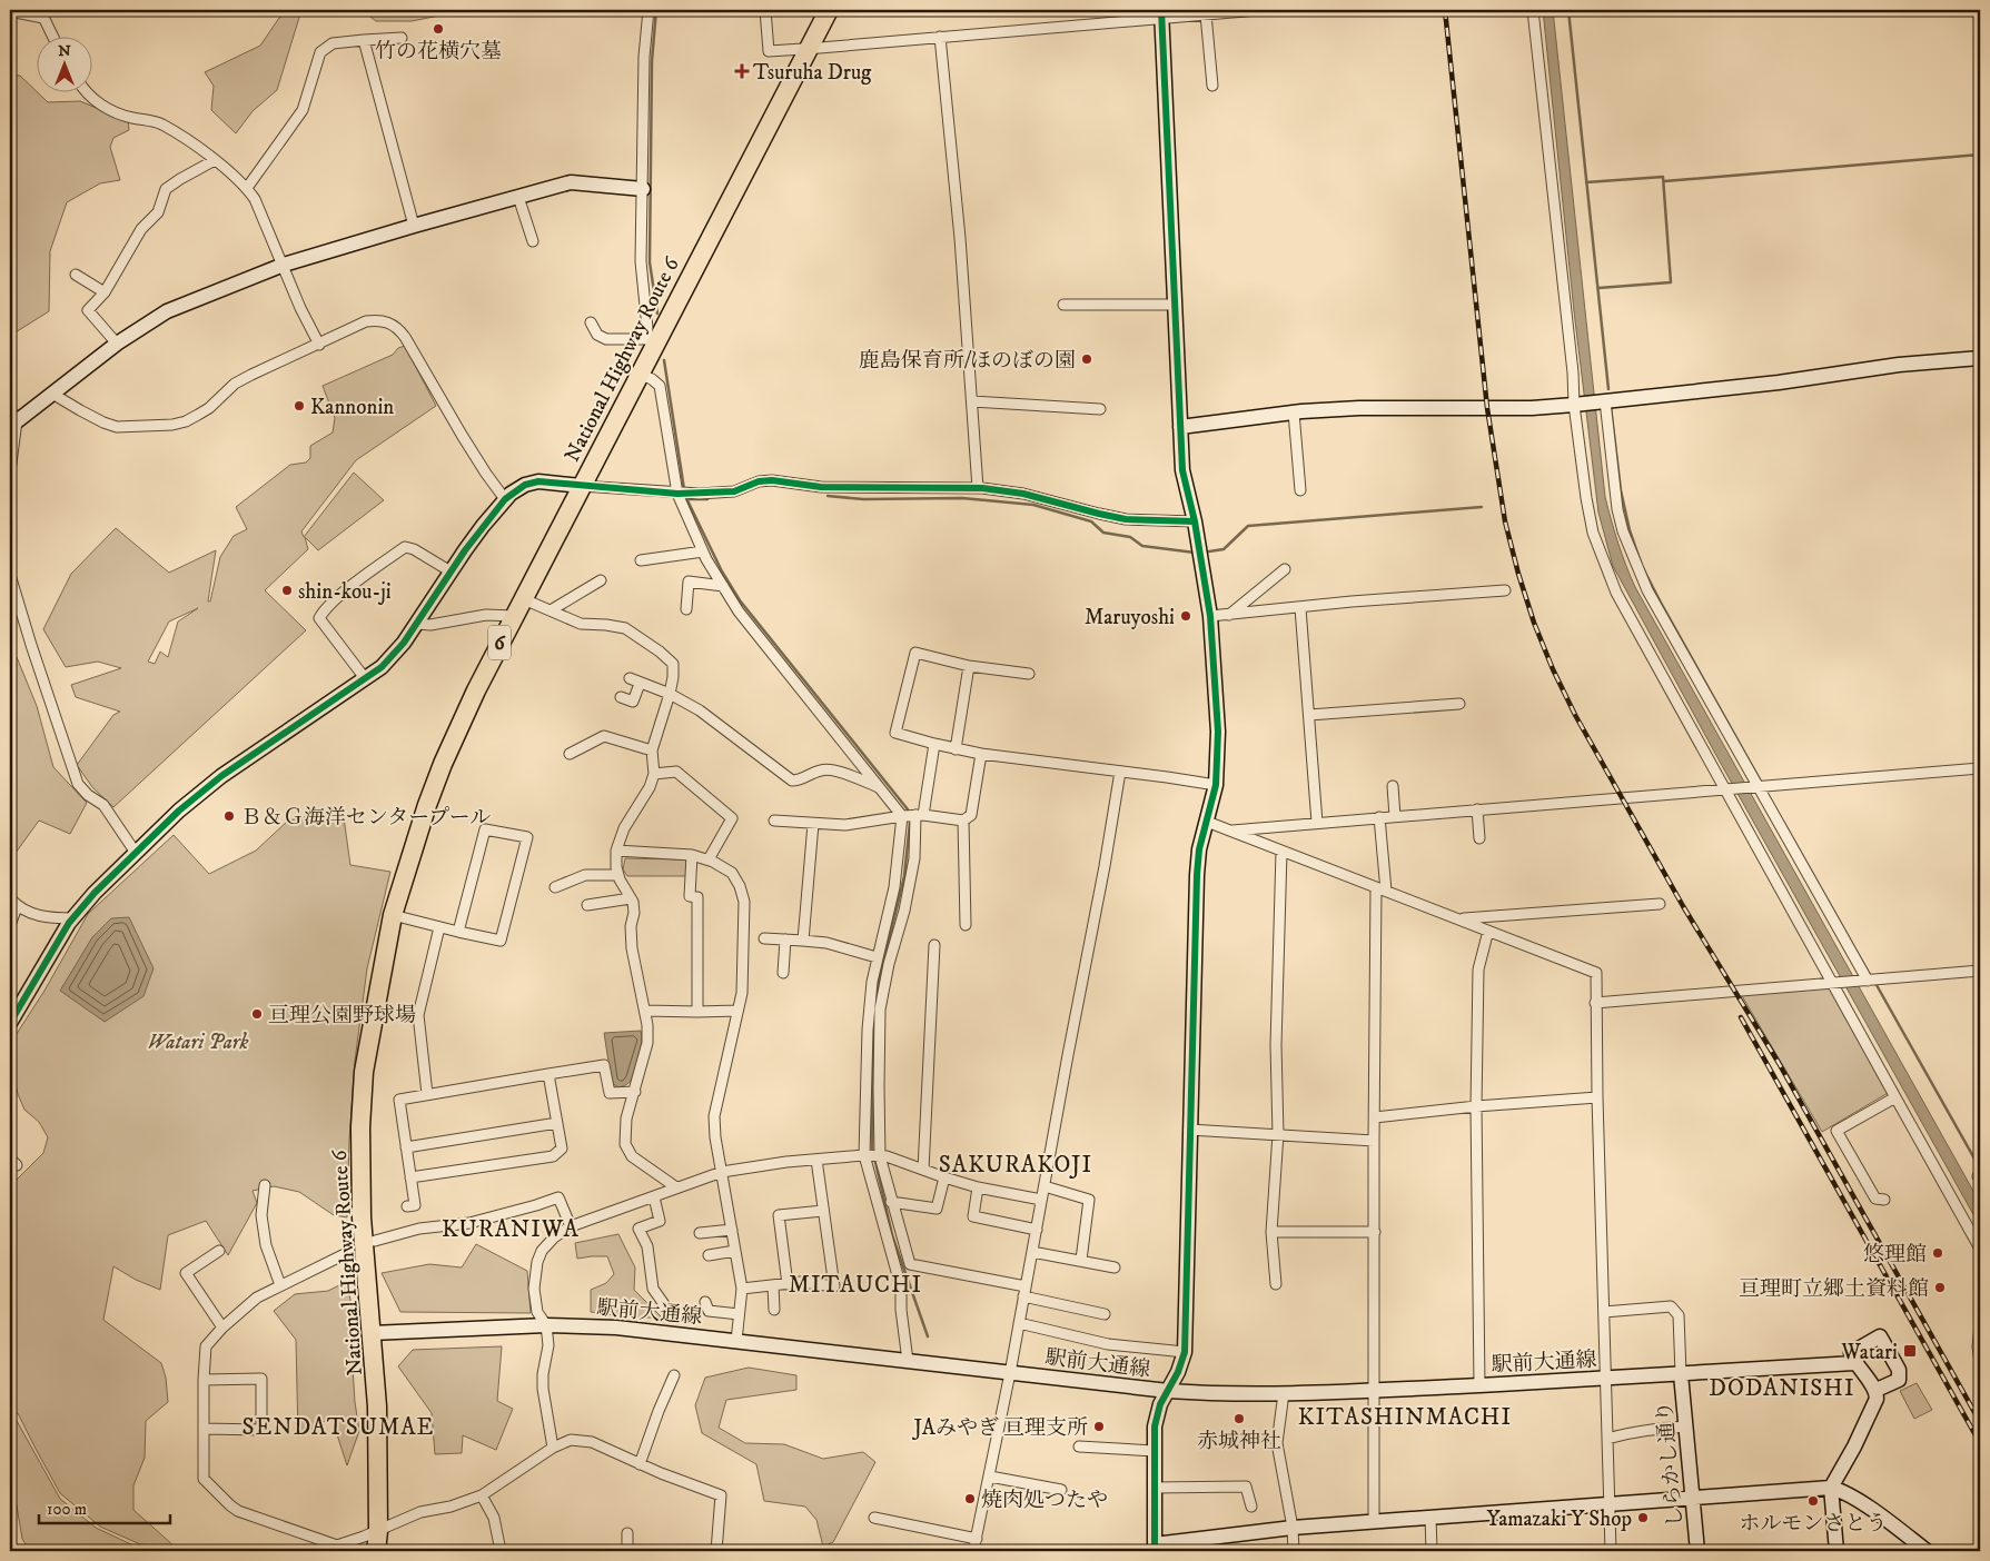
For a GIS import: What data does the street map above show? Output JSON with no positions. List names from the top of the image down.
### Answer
{
  "streets": {
    "highway": ["National Highway Route 6", "6"],
    "street": ["駅前大通線", "しらかし通り"]
  },
  "crossings": [
    ["National Highway Route 6", "駅前大通線"],
    ["駅前大通線", "しらかし通り"]
  ],
  "districts": [
    "SAKURAKOJI",
    "KURANIWA",
    "MITAUCHI",
    "DODANISHI",
    "KITASHINMACHI",
    "SENDATSUMAE"
  ],
  "parks": ["Watari Park"],
  "places": {
    "other": [
      "竹の花横穴墓",
      "鹿島保育所/ほのぼの園",
      "Kannonin",
      "shin-kou-ji",
      "Maruyoshi",
      "Ｂ＆Ｇ海洋センタープール",
      "亘理公園野球場",
      "悠理館",
      "亘理町立郷土資料館",
      "赤城神社",
      "JAみやぎ 亘理支所",
      "焼肉処つたや",
      "ホルモンさとう",
      "Yamazaki Y Shop"
    ],
    "health": ["Tsuruha Drug"],
    "transit": ["Watari"]
  },
  "scale_bar": "100 m",
  "north": "top"
}
